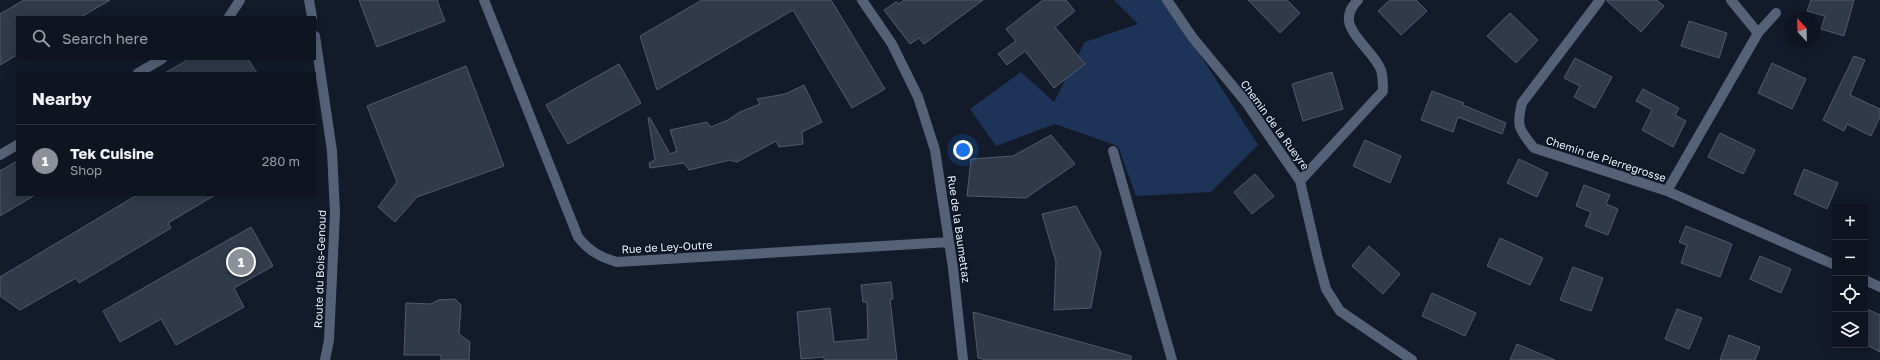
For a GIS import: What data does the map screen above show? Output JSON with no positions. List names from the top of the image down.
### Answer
{
  "streets": {
    "street": [
      "Chemin de la Rueyre",
      "Chemin de Pierregrosse",
      "Rue de la Baumettaz",
      "Rue de Ley-Outre",
      "Route du Bois-Genoud"
    ]
  },
  "crossings": [
    ["Rue de la Baumettaz", "Rue de Ley-Outre"]
  ],
  "north": "top",
  "page": {
    "search": "Search here",
    "heading": "Nearby",
    "list": [
      {
        "mark": "1",
        "name": "Tek Cuisine",
        "note": "Shop",
        "value": "280 m"
      }
    ],
    "map_buttons": ["+", "−"],
    "pins": "1"
  }
}
